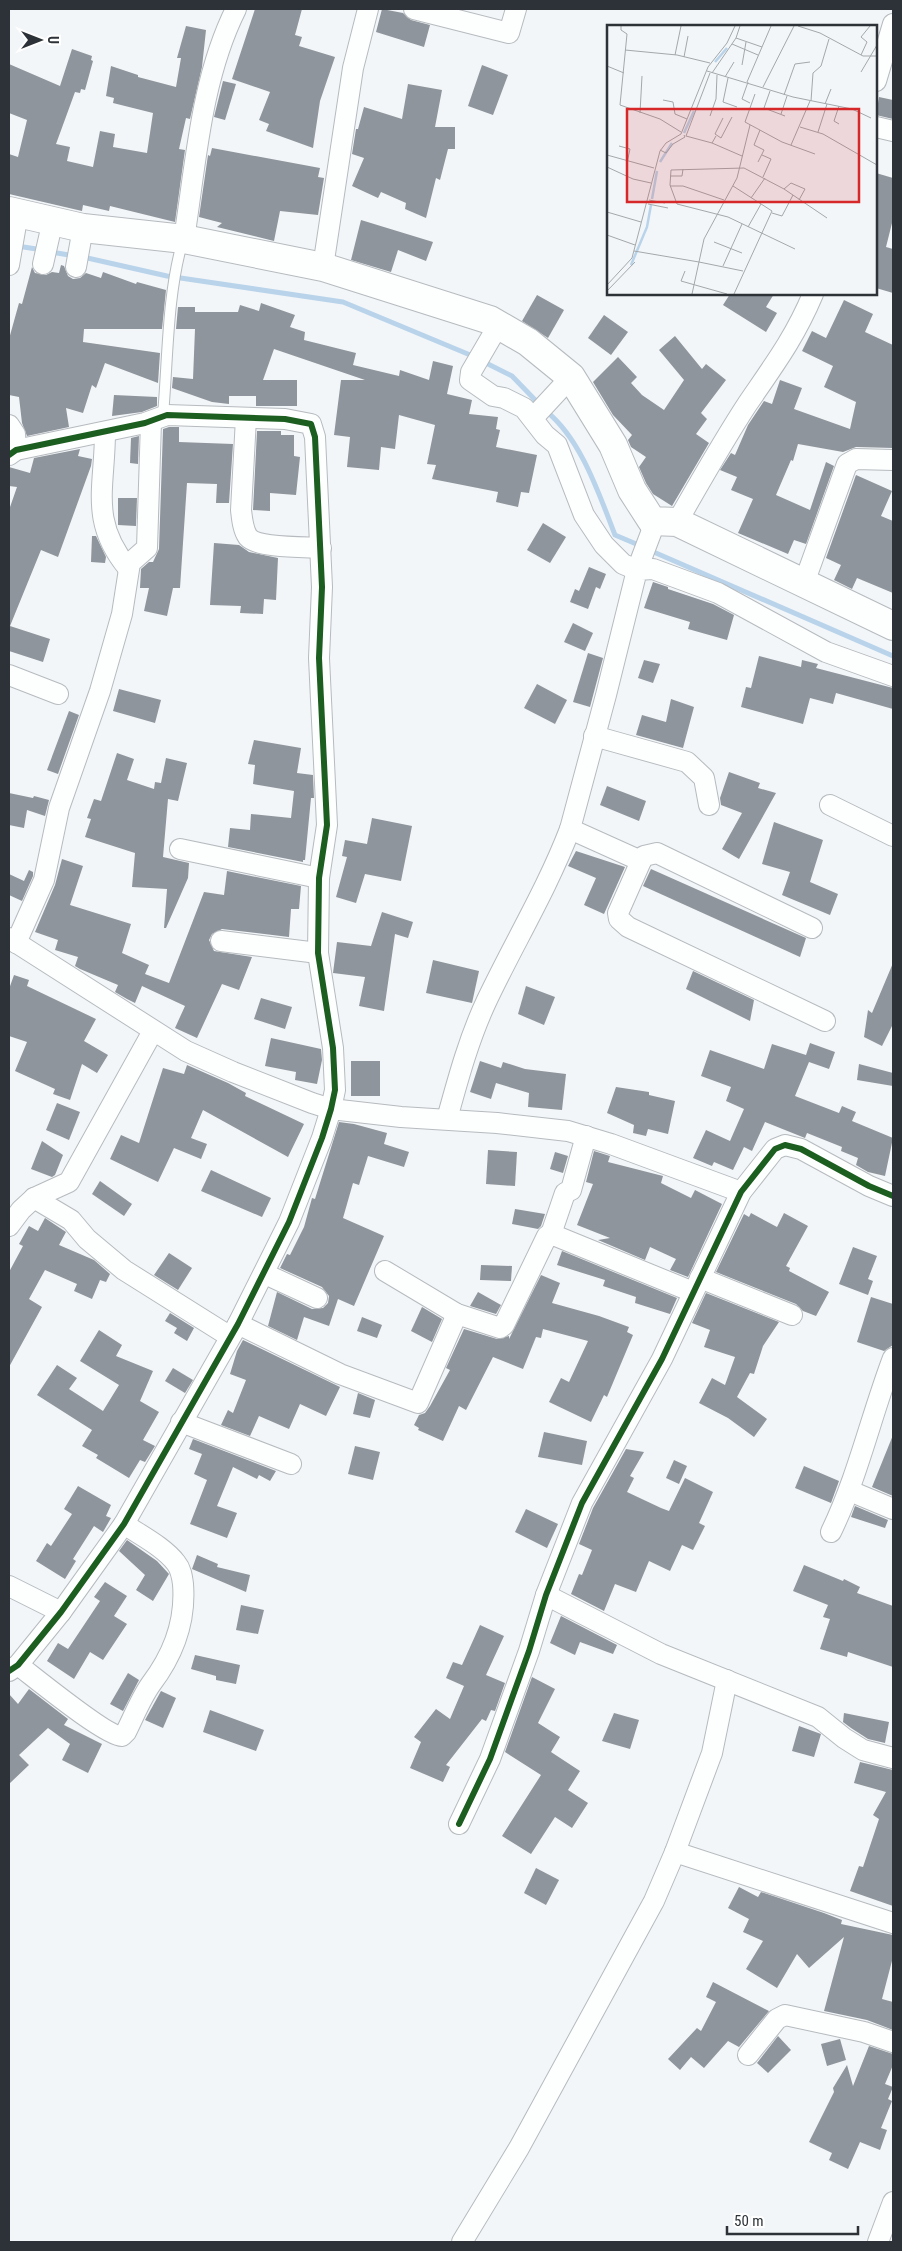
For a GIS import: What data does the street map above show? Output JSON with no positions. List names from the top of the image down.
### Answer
{
  "scale_bar": "50 m",
  "north": "right"
}
